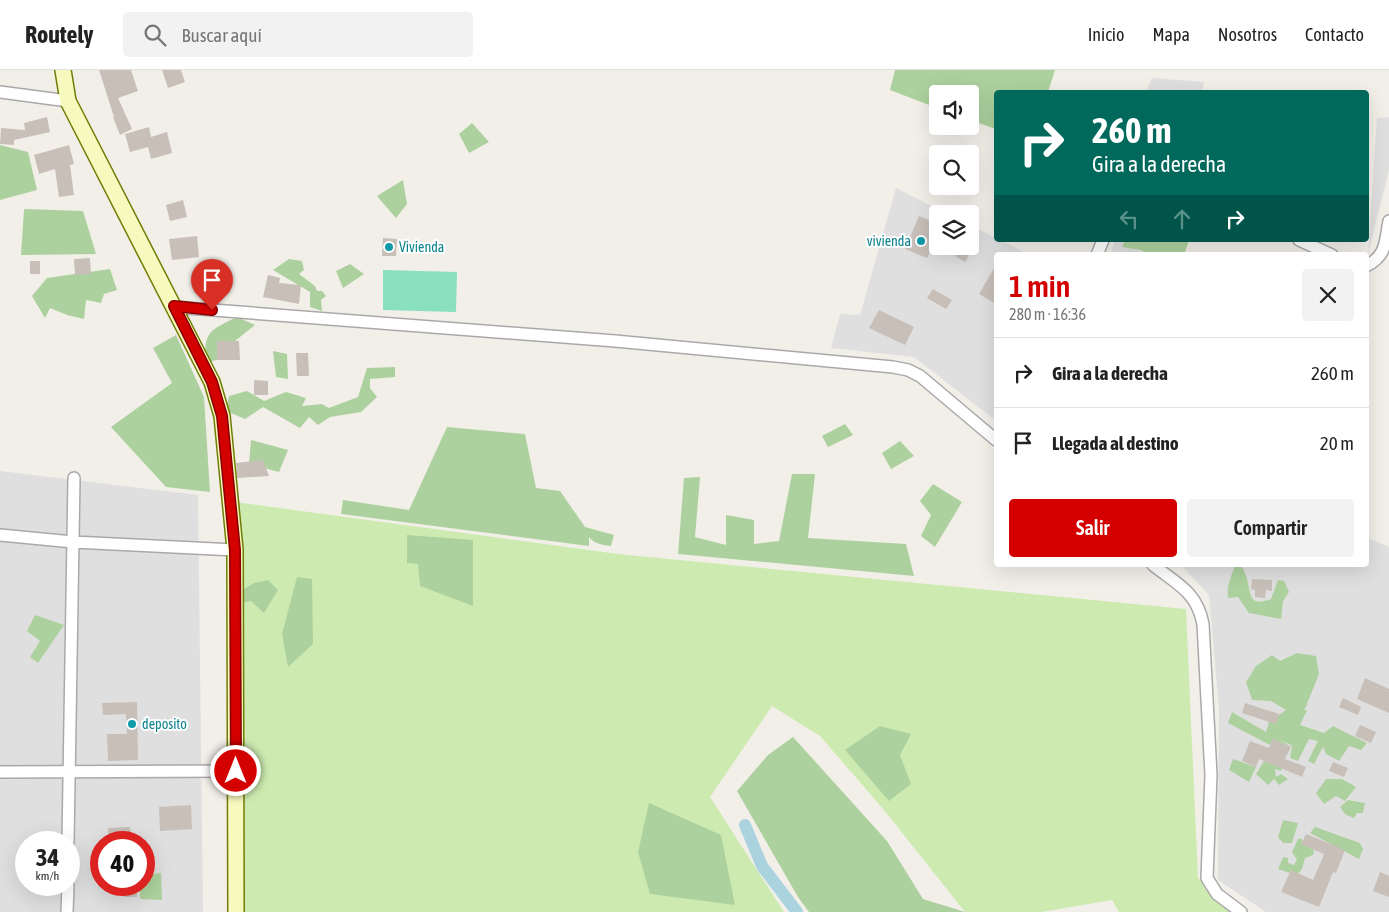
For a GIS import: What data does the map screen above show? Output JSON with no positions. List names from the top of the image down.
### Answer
{
  "places": ["vivienda", "Vivienda", "deposito"],
  "page": {
    "header": "Routely",
    "search": "Buscar aquí",
    "nav": [
      "Inicio",
      "Mapa",
      "Nosotros",
      "Contacto"
    ],
    "turn": ["260 m", "Gira a la derecha"],
    "heading": ["1 min", "280 m · 16:36"],
    "list": [
      {
        "name": "Gira a la derecha",
        "value": "260 m"
      },
      {
        "name": "Llegada al destino",
        "value": "20 m"
      }
    ],
    "buttons": ["Salir", "Compartir"],
    "speed": "34 km/h",
    "limit": "40"
  }
}
